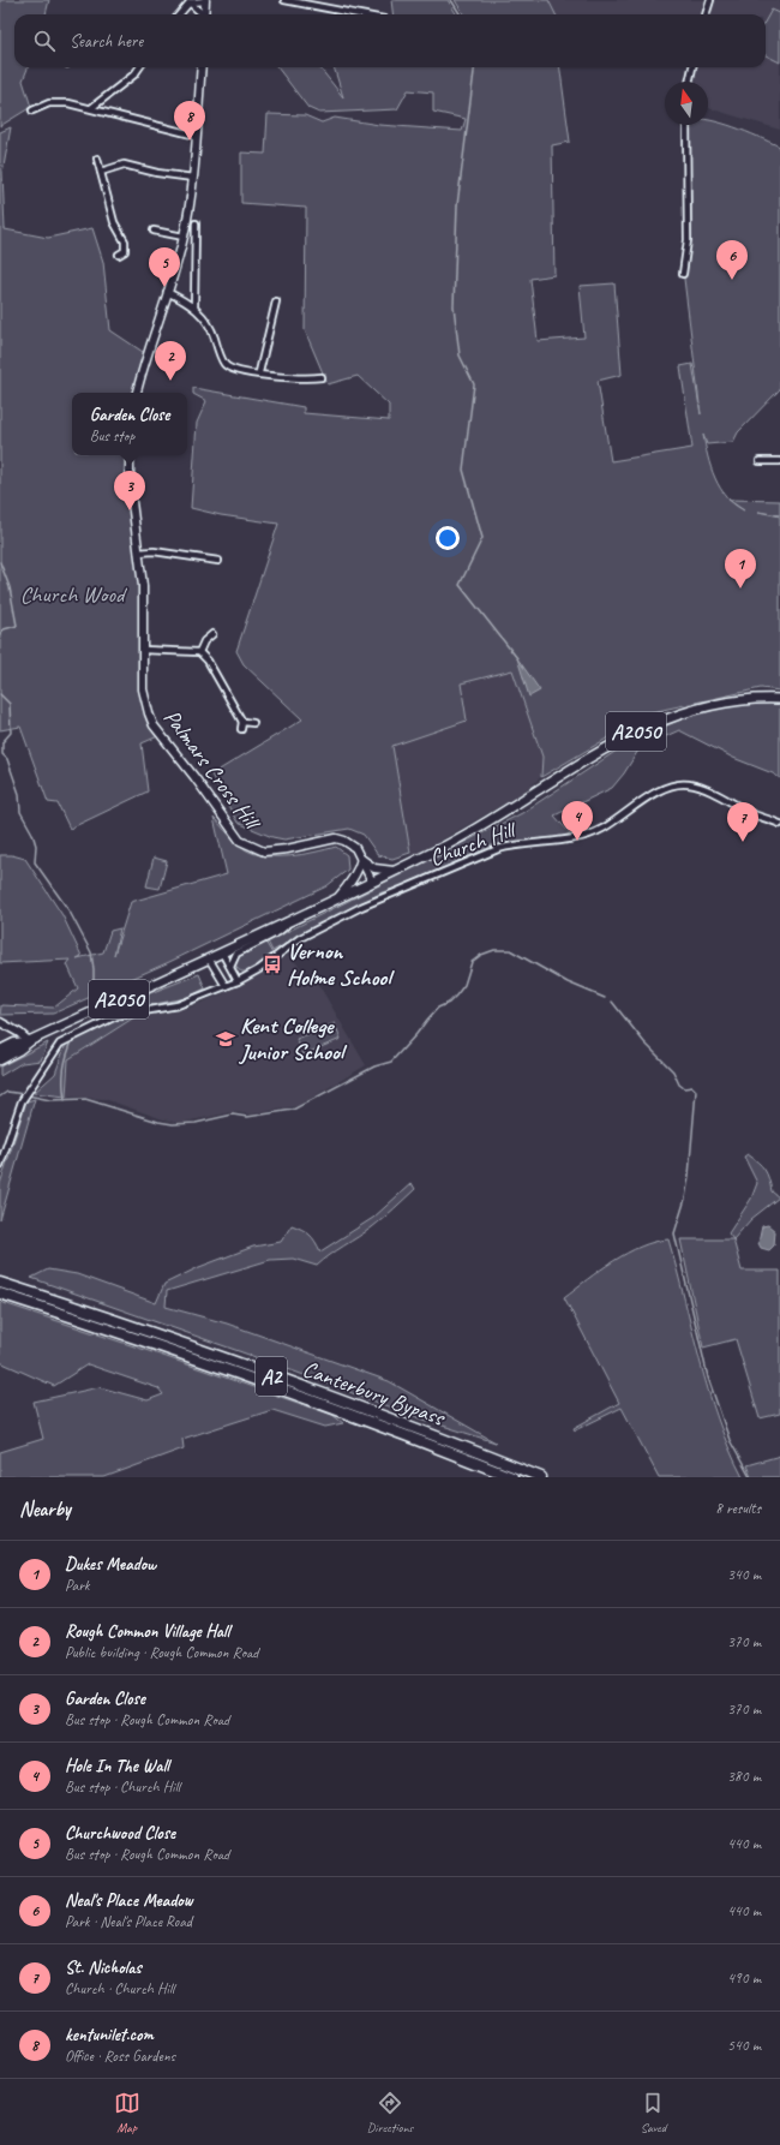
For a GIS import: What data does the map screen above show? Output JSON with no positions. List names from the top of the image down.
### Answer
{
  "streets": {
    "highway": ["A2", "Canterbury Bypass"],
    "main road": ["A2050"],
    "street": ["Palmars Cross Hill", "Church Hill"]
  },
  "crossings": [
    ["A2050", "Palmars Cross Hill"]
  ],
  "parks": ["Church Wood"],
  "places": {
    "bus stop": ["Vernon Holme School"],
    "school or university": ["Kent College Junior School"]
  },
  "north": "top",
  "page": {
    "search": "Search here",
    "pins": [
      "8",
      "6",
      "5",
      "2",
      "3",
      "1",
      "4",
      "7"
    ],
    "popup": ["Garden Close", "Bus stop"],
    "heading": ["Nearby", "8 results"],
    "list": [
      {
        "mark": "1",
        "name": "Dukes Meadow",
        "note": "Park",
        "value": "340 m"
      },
      {
        "mark": "2",
        "name": "Rough Common Village Hall",
        "note": "Public building · Rough Common Road",
        "value": "370 m"
      },
      {
        "mark": "3",
        "name": "Garden Close",
        "note": "Bus stop · Rough Common Road",
        "value": "370 m"
      },
      {
        "mark": "4",
        "name": "Hole In The Wall",
        "note": "Bus stop · Church Hill",
        "value": "380 m"
      },
      {
        "mark": "5",
        "name": "Churchwood Close",
        "note": "Bus stop · Rough Common Road",
        "value": "440 m"
      },
      {
        "mark": "6",
        "name": "Neal's Place Meadow",
        "note": "Park · Neal's Place Road",
        "value": "440 m"
      },
      {
        "mark": "7",
        "name": "St. Nicholas",
        "note": "Church · Church Hill",
        "value": "490 m"
      },
      {
        "mark": "8",
        "name": "kentunilet.com",
        "note": "Office · Ross Gardens",
        "value": "540 m"
      }
    ],
    "nav": ["Map", "Directions", "Saved"]
  }
}
